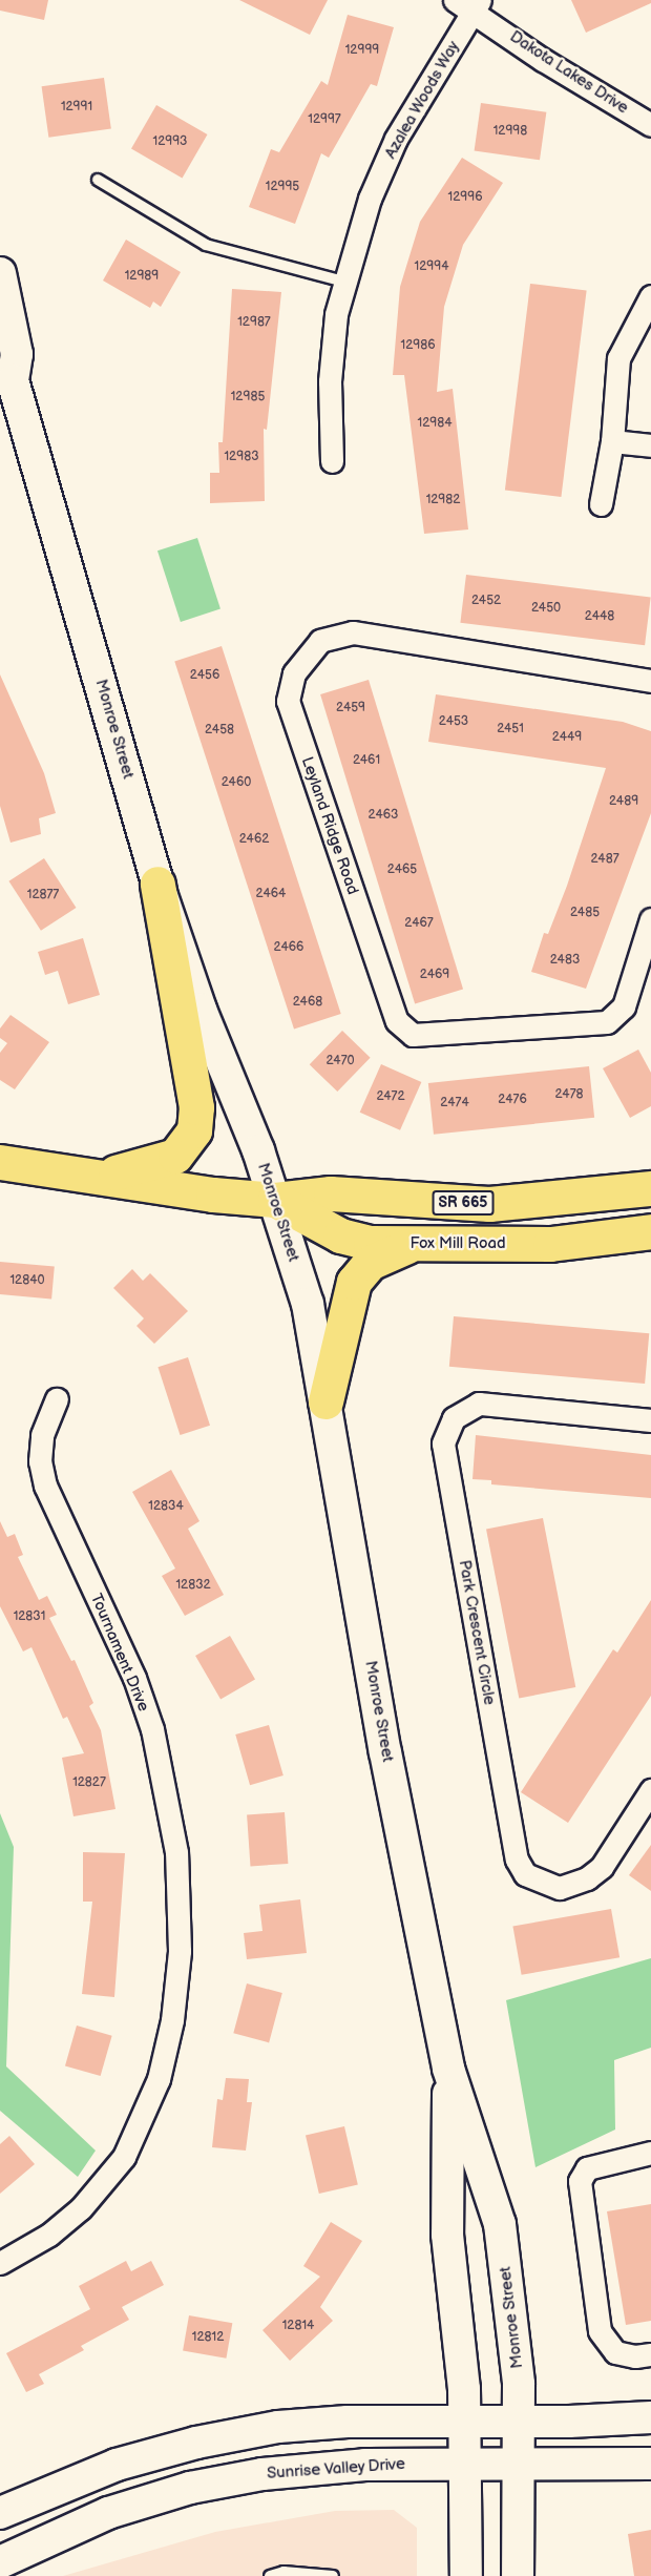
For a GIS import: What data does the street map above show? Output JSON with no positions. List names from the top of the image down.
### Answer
{
  "streets": {
    "main road": [
      "Monroe Street",
      "SR 665",
      "Fox Mill Road",
      "Sunrise Valley Drive"
    ],
    "street": [
      "Dakota Lakes Drive",
      "Azalea Woods Way",
      "Leyland Ridge Road",
      "Park Crescent Circle",
      "Tournament Drive"
    ]
  },
  "crossings": [
    ["Dakota Lakes Drive", "Azalea Woods Way"],
    ["Monroe Street", "Fox Mill Road"],
    ["Monroe Street", "Sunrise Valley Drive"]
  ],
  "house_numbers": [
    "12999",
    "12991",
    "12997",
    "12998",
    "12993",
    "12995",
    "12996",
    "12994",
    "12989",
    "12987",
    "12986",
    "12985",
    "12984",
    "12983",
    "12982",
    "2452",
    "2450",
    "2448",
    "2456",
    "2459",
    "2453",
    "2451",
    "2458",
    "2449",
    "2461",
    "2460",
    "2489",
    "2463",
    "2462",
    "2487",
    "2465",
    "2464",
    "12877",
    "2485",
    "2467",
    "2466",
    "2483",
    "2469",
    "2468",
    "2470",
    "2478",
    "2472",
    "2476",
    "2474",
    "12840",
    "12834",
    "12832",
    "12831",
    "12827",
    "12814",
    "12812"
  ]
}
